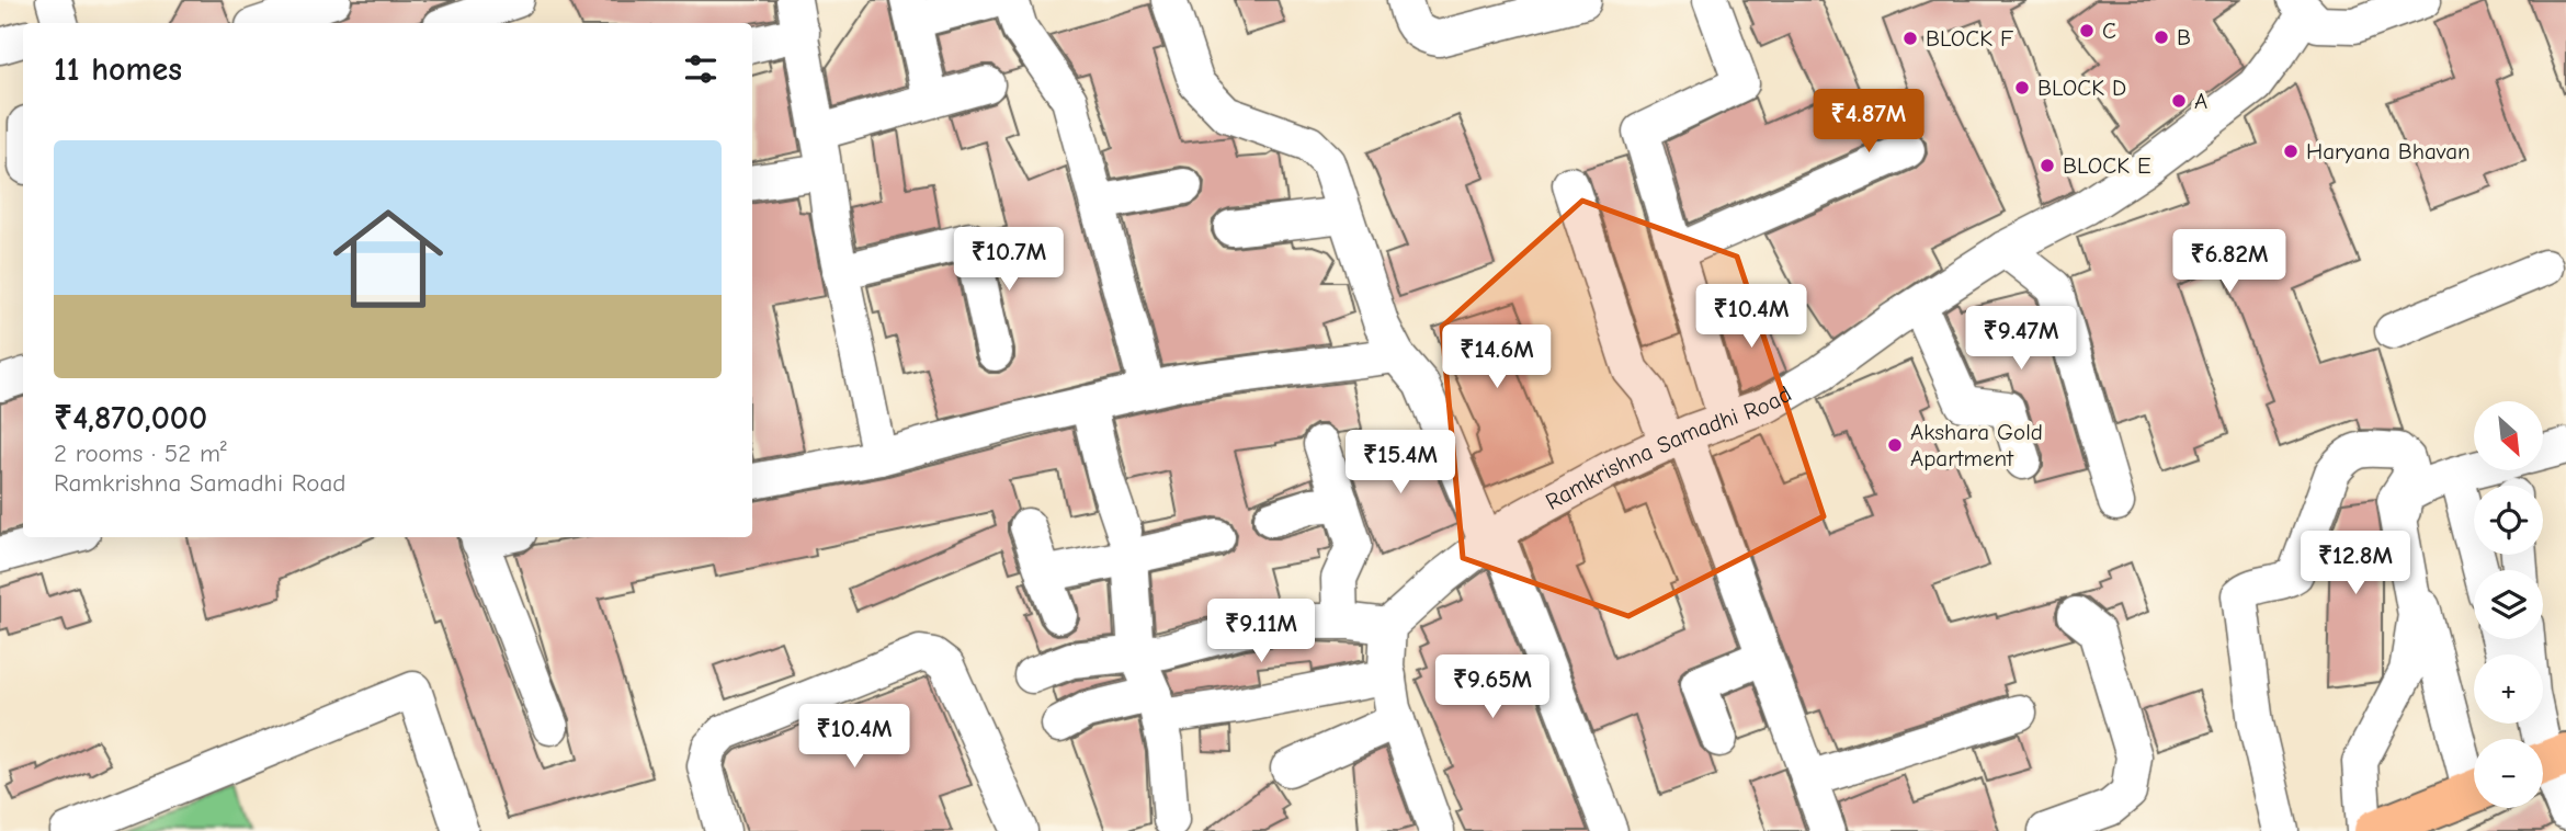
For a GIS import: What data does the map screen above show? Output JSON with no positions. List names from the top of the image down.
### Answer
{
  "streets": {
    "street": ["Ramkrishna Samadhi Road"]
  },
  "places": [
    "C",
    "B",
    "BLOCK F",
    "BLOCK D",
    "A",
    "Haryana Bhavan",
    "BLOCK E",
    "Akshara Gold Apartment"
  ],
  "north": "bottom right",
  "page": {
    "heading": "11 homes",
    "price": [
      "₹4.87M",
      "₹10.7M",
      "₹6.82M",
      "₹10.4M",
      "₹9.47M",
      "₹14.6M",
      "₹15.4M",
      "₹12.8M",
      "₹9.11M",
      "₹9.65M",
      "₹10.4M"
    ],
    "list": [
      {
        "name": "₹4,870,000",
        "note": "2 rooms · 52 m² · Ramkrishna Samadhi Road"
      }
    ],
    "map_buttons": ["+", "−"]
  }
}
